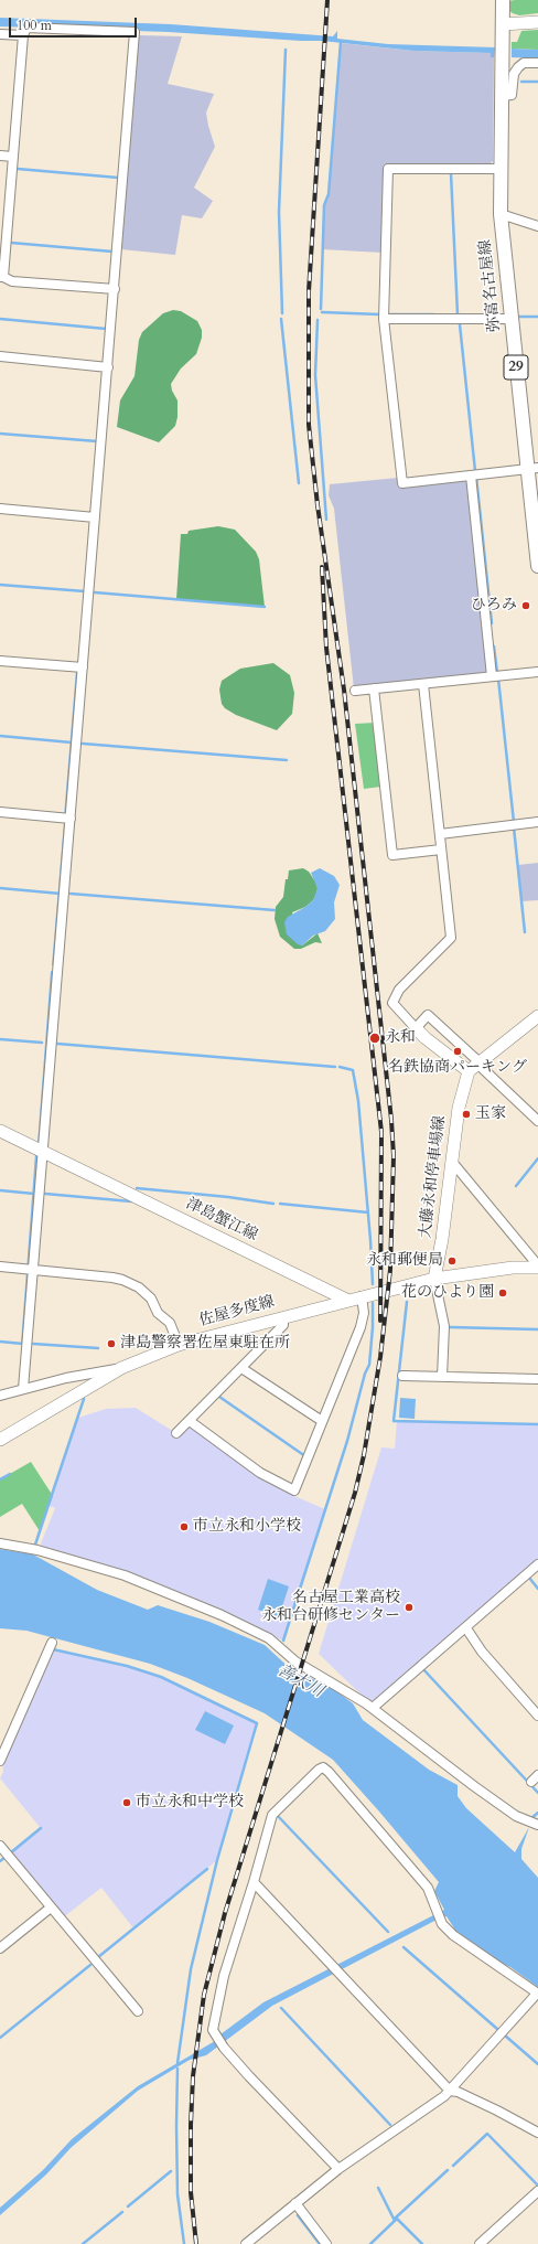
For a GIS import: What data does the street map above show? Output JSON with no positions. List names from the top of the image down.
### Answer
{
  "streets": {
    "main road": [
      "弥富名古屋線",
      "29",
      "大藤永和停車場線",
      "津島蟹江線",
      "佐屋多度線"
    ]
  },
  "crossings": [
    ["津島蟹江線", "佐屋多度線"]
  ],
  "water": ["善太川"],
  "places": [
    "ひろみ",
    "永和",
    "名鉄協商パーキング",
    "玉家",
    "永和郵便局",
    "花のひより園",
    "津島警察署佐屋東駐在所",
    "市立永和小学校",
    "名古屋工業高校 永和台研修センター",
    "市立永和中学校"
  ],
  "scale_bar": "100 m"
}
